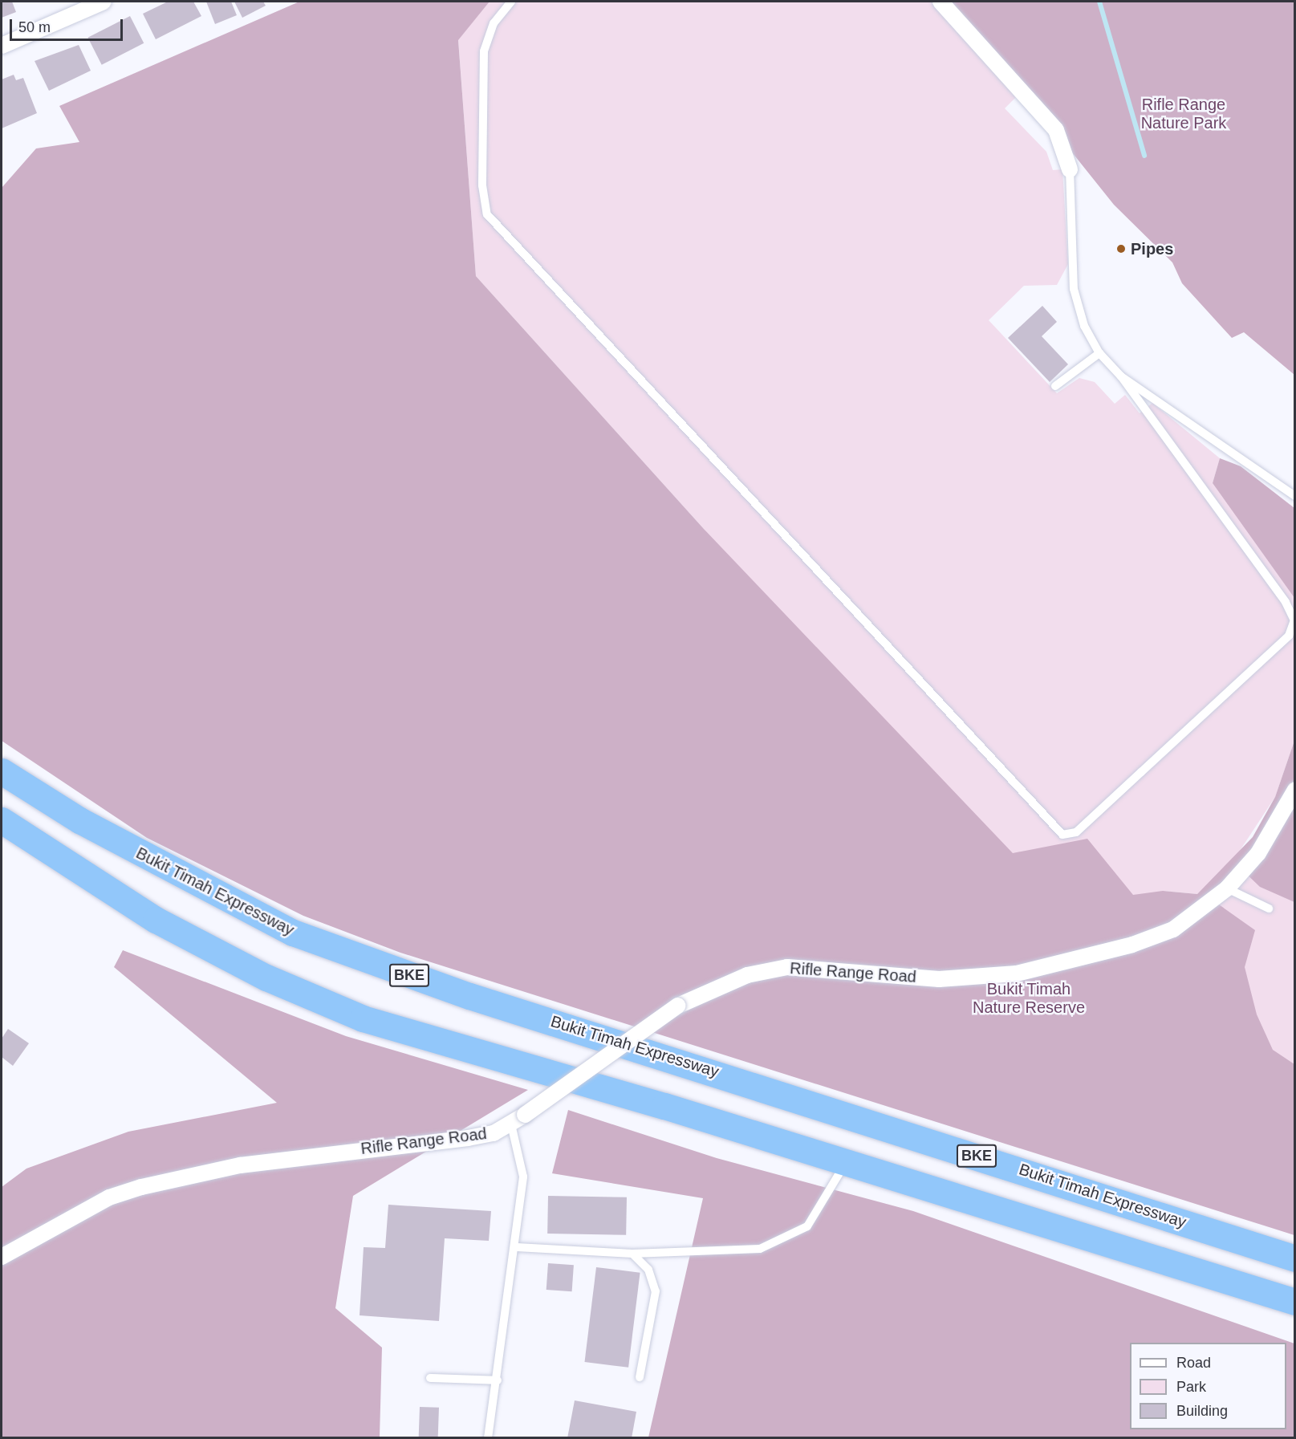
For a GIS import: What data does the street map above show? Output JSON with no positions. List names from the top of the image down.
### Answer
{
  "streets": {
    "highway": ["Bukit Timah Expressway", "BKE"],
    "street": ["Rifle Range Road"]
  },
  "parks": ["Rifle Range Nature Park", "Bukit Timah Nature Reserve"],
  "places": ["Pipes"],
  "legend": ["Road", "Park", "Building"],
  "scale_bar": "50 m"
}
